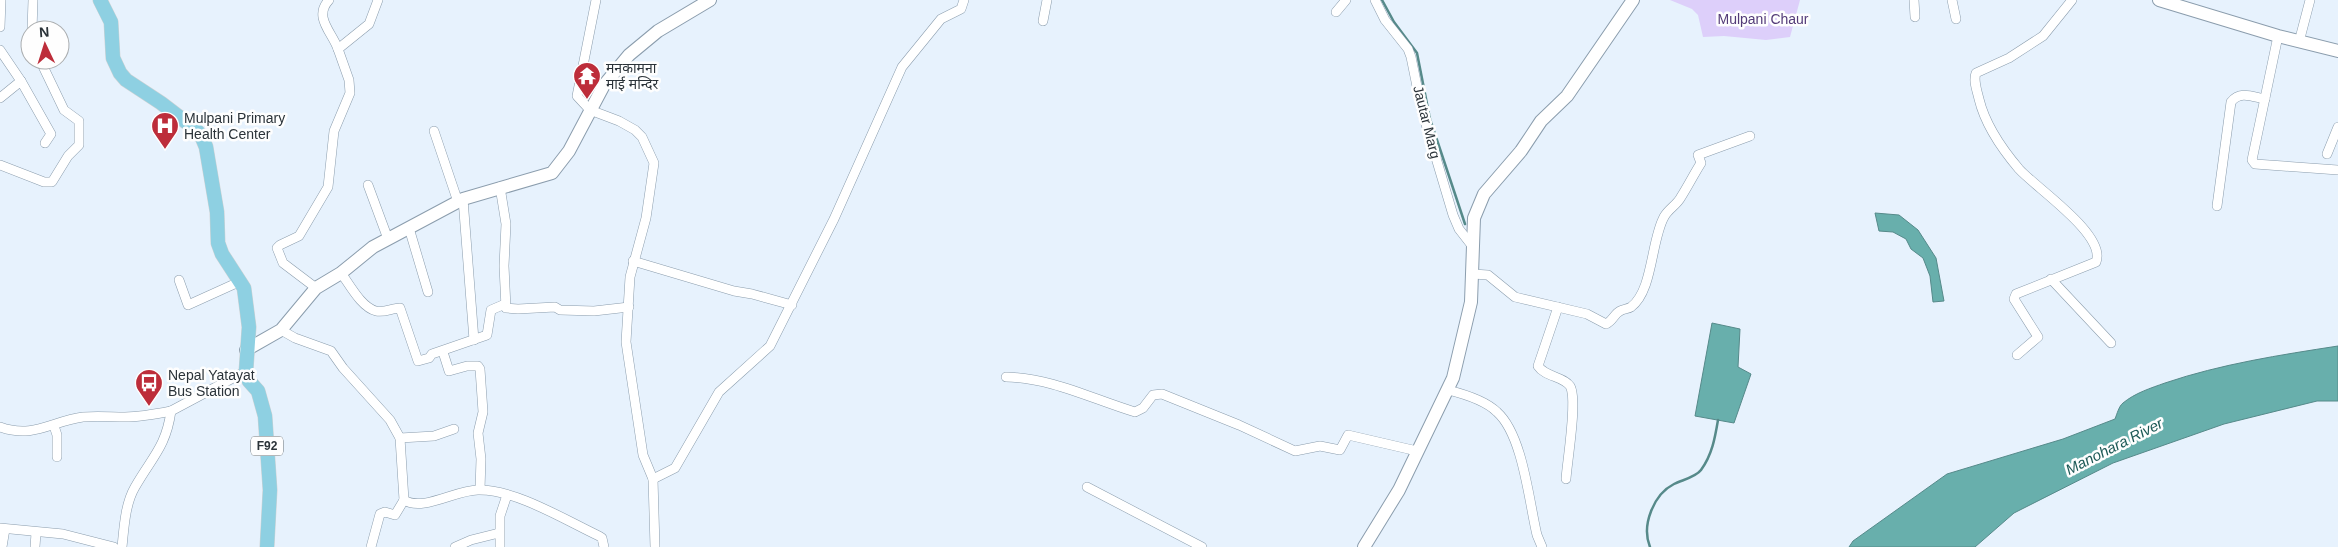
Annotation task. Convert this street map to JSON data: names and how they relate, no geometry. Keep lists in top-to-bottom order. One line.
{"streets":{"main road":["F92"],"street":["Jautar Marg"]},"water":["Manohara River"],"parks":["Mulpani Chaur"],"places":{"temple":["मनकामना माई मन्दिर"],"hospital":["Mulpani Primary Health Center"],"bus stop":["Nepal Yatayat Bus Station"]},"north":"top"}
